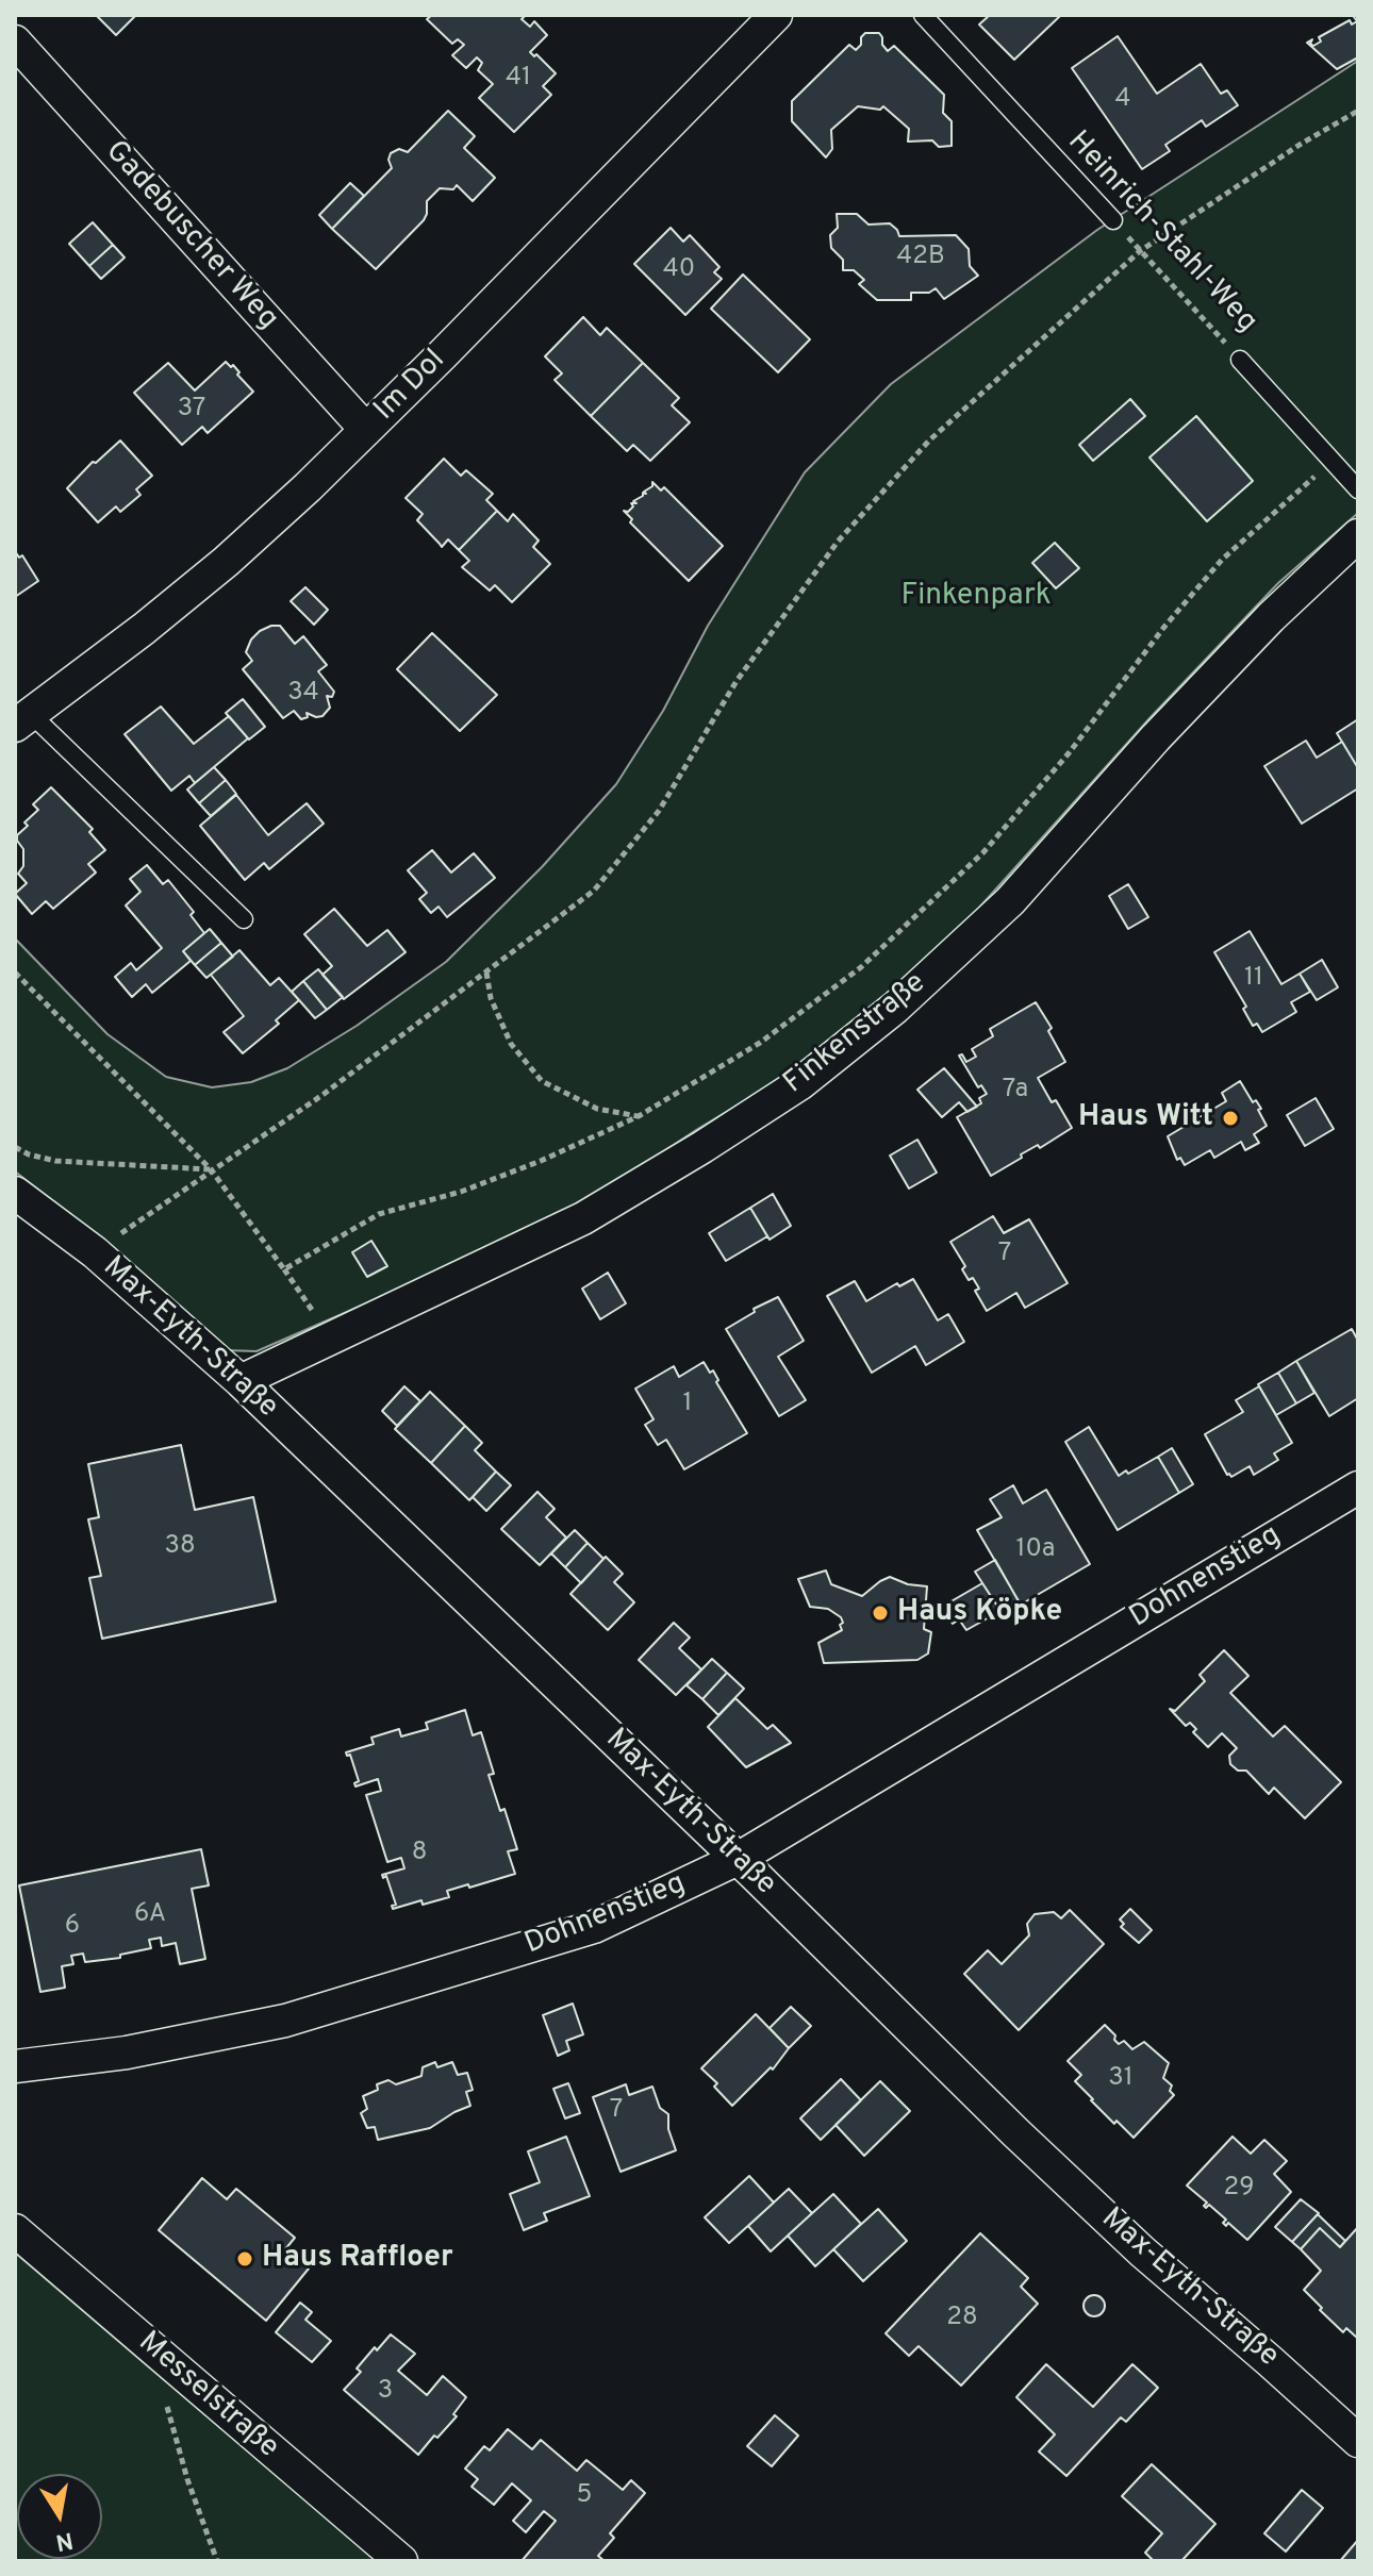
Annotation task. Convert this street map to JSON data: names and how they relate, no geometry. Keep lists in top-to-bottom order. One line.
{"streets":{"street":["Gadebuscher Weg","Im Dol","Finkenstraße","Max-Eyth-Straße","Dohnenstieg","Messelstraße"],"lane":["Heinrich-Stahl-Weg"]},"crossings":[["Gadebuscher Weg","Im Dol"],["Finkenstraße","Max-Eyth-Straße"],["Max-Eyth-Straße","Dohnenstieg"]],"parks":["Finkenpark"],"places":["Haus Witt","Haus Köpke","Haus Raffloer"],"house_numbers":["41","4","42B","40","37","34","11","7a","7","1","38","10a","8","6A","6","31","7","29","28","3","5"],"north":"bottom"}
